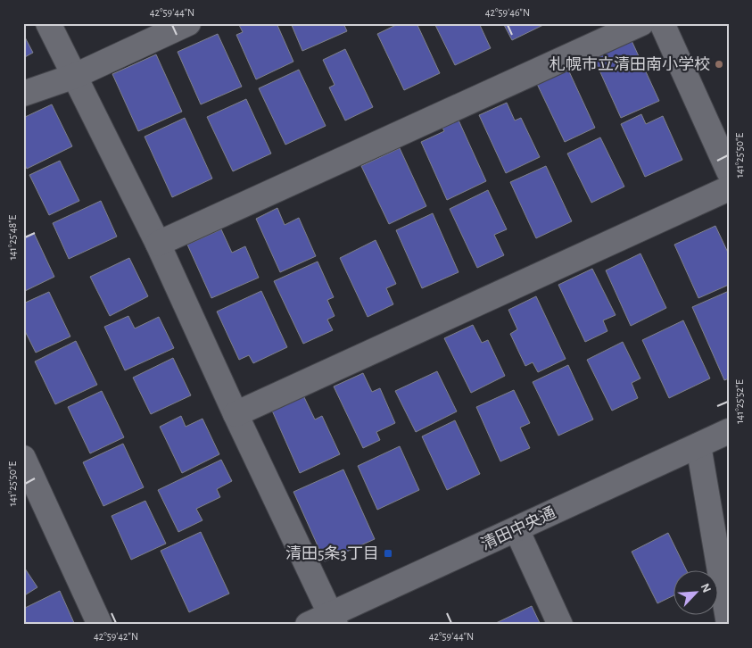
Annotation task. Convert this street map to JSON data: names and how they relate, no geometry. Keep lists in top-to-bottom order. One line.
{"streets":{"street":["清田中央通"]},"places":{"other":["札幌市立清田南小学校"],"transit":["清田5条3丁目"]},"north":"top right","coordinates":["42°59'44\"N","42°59'46\"N","141°25'50\"E","141°25'48\"E","141°25'52\"E","42°59'42\"N"]}
